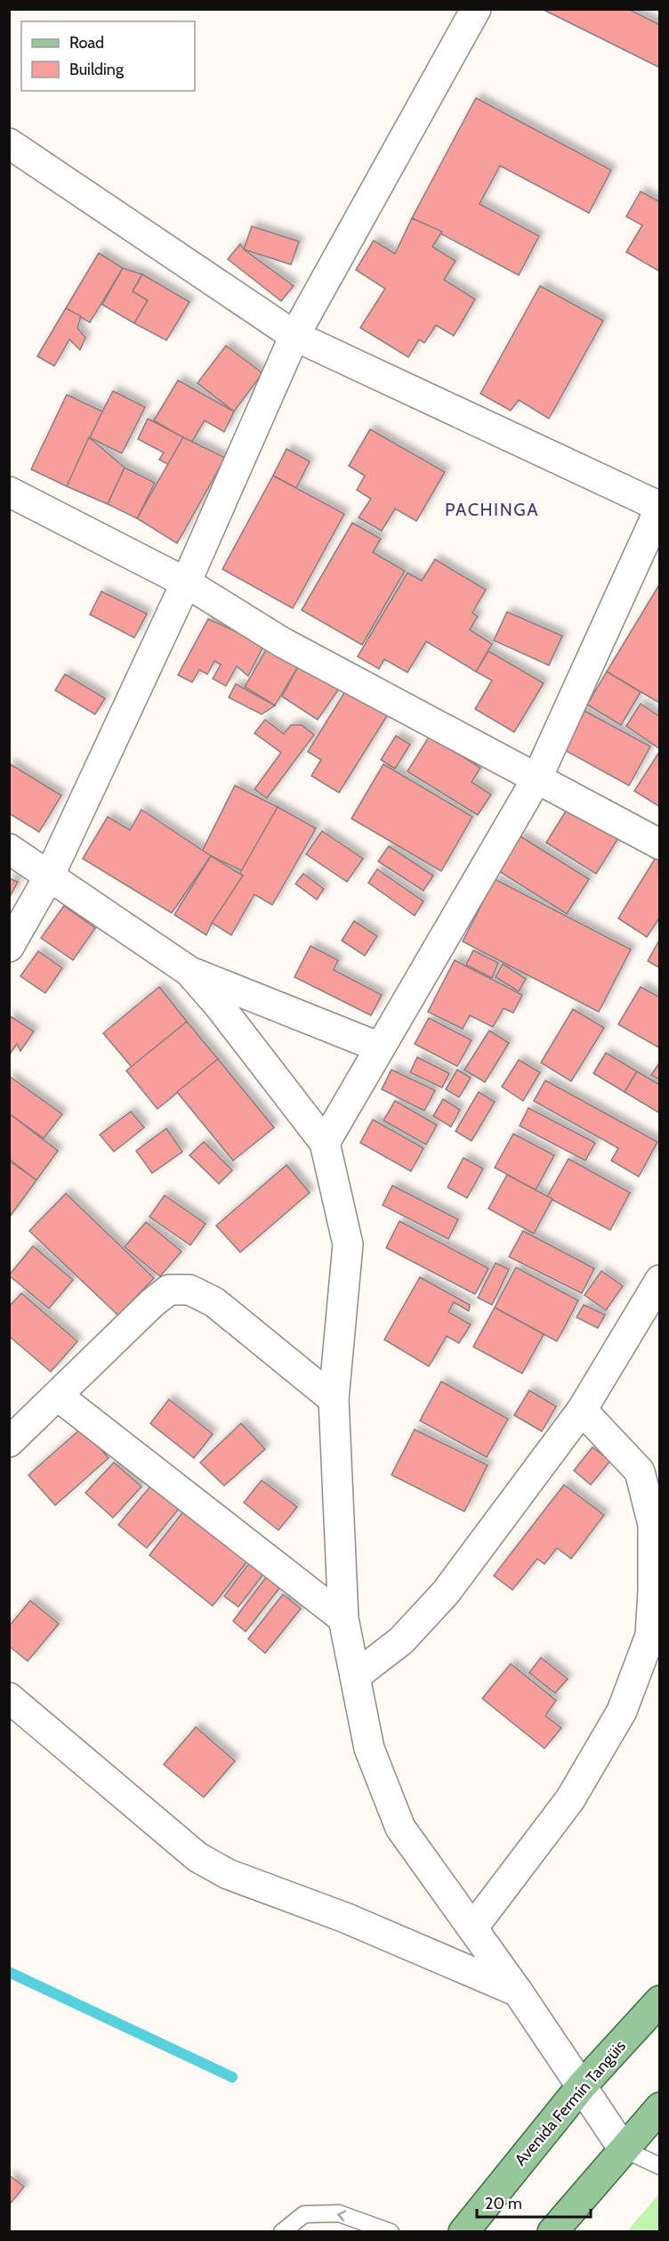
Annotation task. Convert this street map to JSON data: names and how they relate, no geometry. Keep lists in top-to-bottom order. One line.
{"streets":{"main road":["Avenida Fermín Tangüis"]},"districts":["PACHINGA"],"legend":["Road","Building"],"scale_bar":"20 m"}
